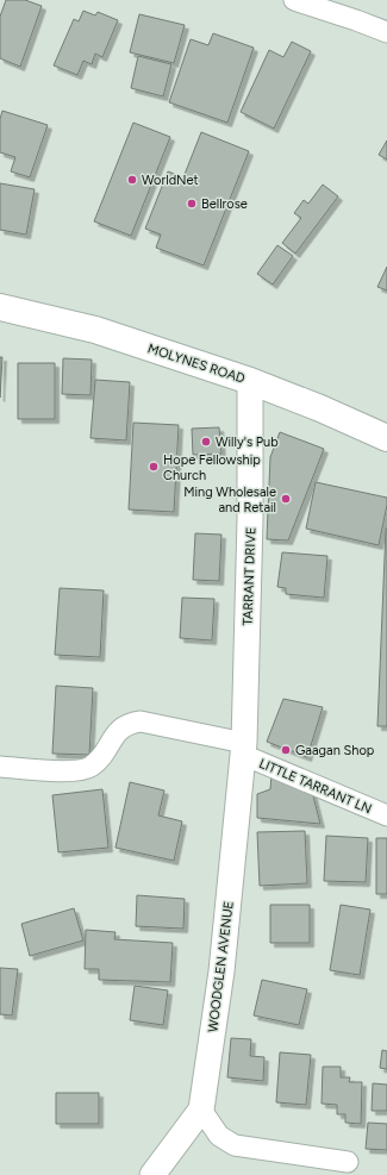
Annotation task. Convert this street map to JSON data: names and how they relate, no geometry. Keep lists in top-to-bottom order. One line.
{"streets":{"main road":["MOLYNES ROAD"],"street":["TARRANT DRIVE","LITTLE TARRANT LN","WOODGLEN AVENUE"]},"crossings":[["MOLYNES ROAD","TARRANT DRIVE"],["TARRANT DRIVE","LITTLE TARRANT LN"],["TARRANT DRIVE","WOODGLEN AVENUE"],["LITTLE TARRANT LN","WOODGLEN AVENUE"]],"places":["WorldNet","Bellrose","Willy's Pub","Hope Fellowship Church","Ming Wholesale and Retail","Gaagan Shop"]}
